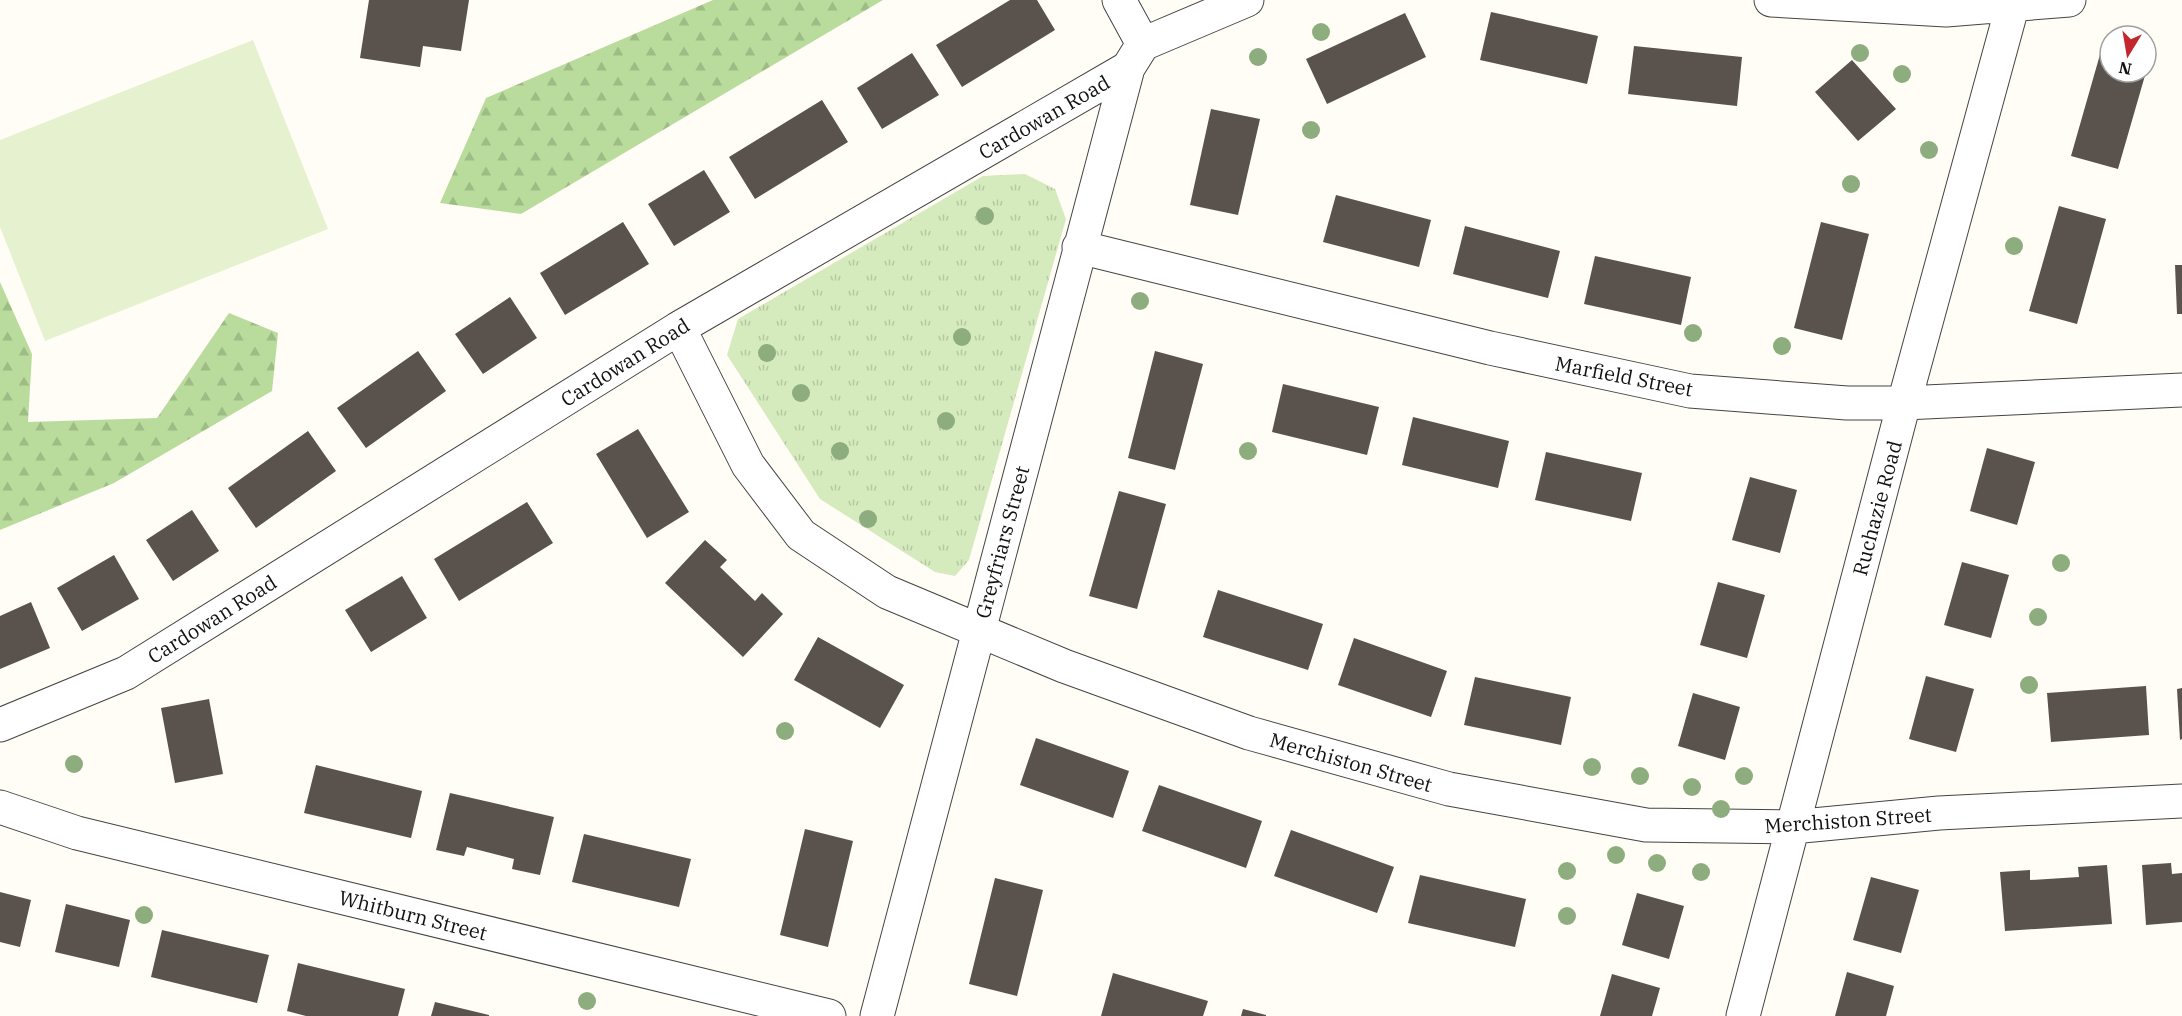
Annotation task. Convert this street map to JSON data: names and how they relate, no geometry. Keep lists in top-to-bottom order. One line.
{"streets":{"street":["Cardowan Road","Marfield Street","Ruchazie Road","Greyfriars Street","Merchiston Street","Whitburn Street"]},"crossings":[["Cardowan Road","Greyfriars Street"],["Cardowan Road","Merchiston Street"],["Marfield Street","Ruchazie Road"],["Marfield Street","Greyfriars Street"],["Ruchazie Road","Merchiston Street"],["Greyfriars Street","Merchiston Street"]],"north":"bottom"}
